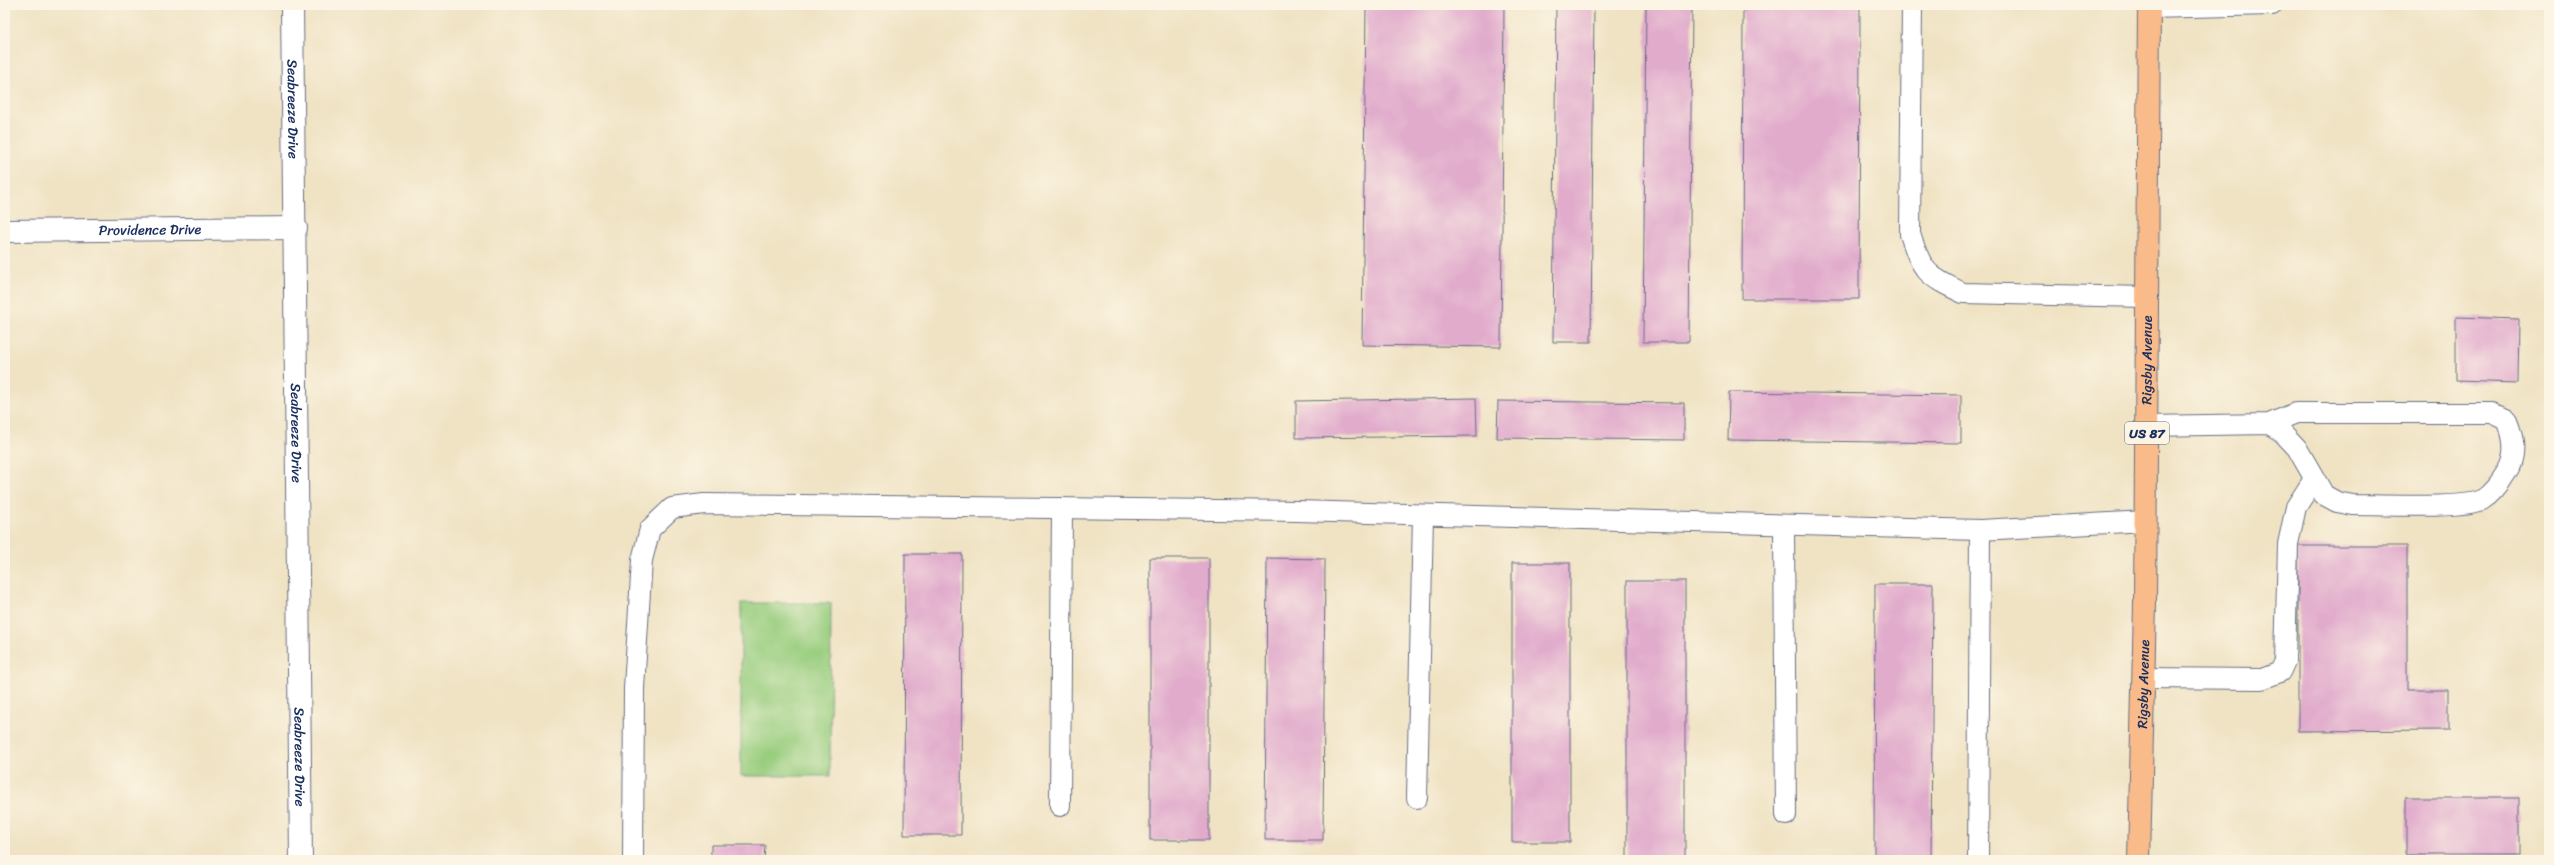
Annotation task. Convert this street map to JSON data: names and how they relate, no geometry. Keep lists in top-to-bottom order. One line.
{"streets":{"main road":["Rigsby Avenue","US 87"],"street":["Seabreeze Drive","Providence Drive"]},"crossings":[["Seabreeze Drive","Providence Drive"]]}
